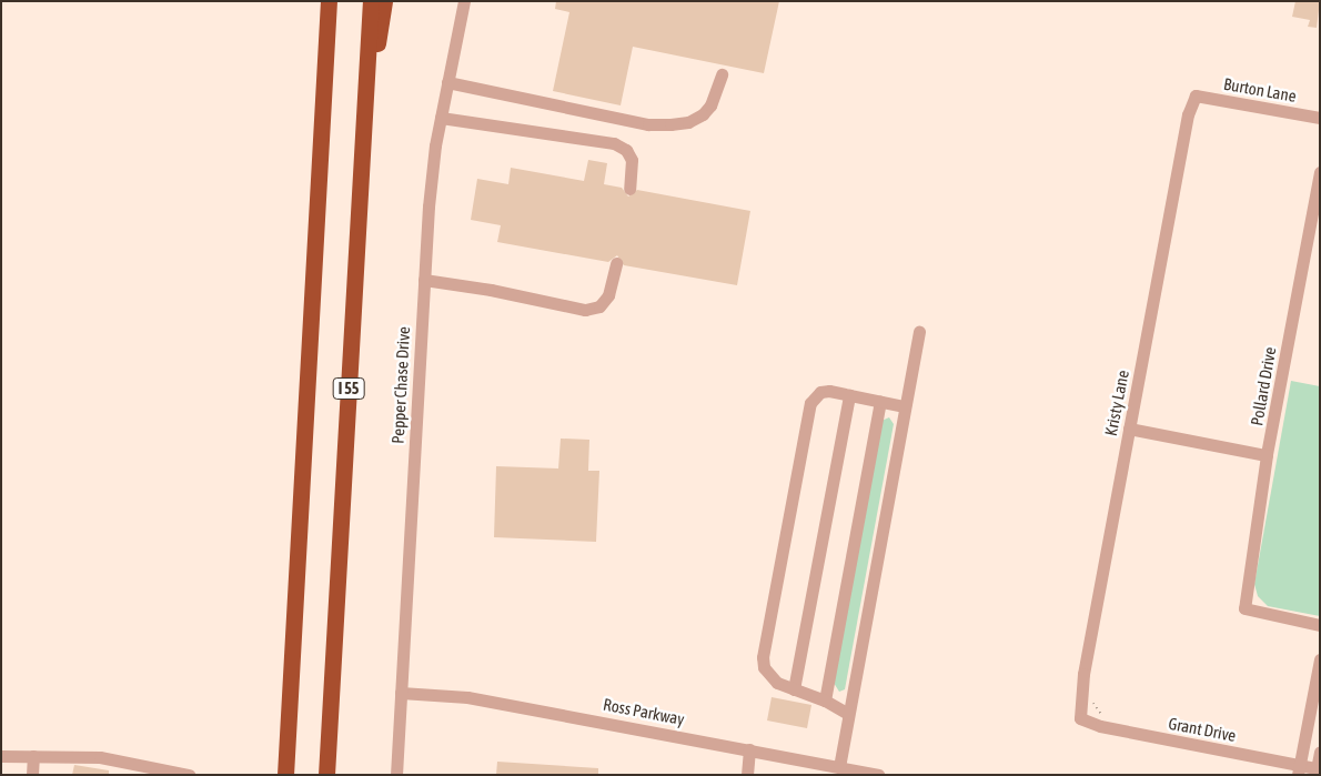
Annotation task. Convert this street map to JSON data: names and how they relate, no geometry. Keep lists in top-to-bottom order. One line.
{"streets":{"highway":["I 55"],"street":["Burton Lane","Pepper Chase Drive","Pollard Drive","Kristy Lane","Ross Parkway","Grant Drive"]},"crossings":[["Burton Lane","Kristy Lane"],["Pepper Chase Drive","Ross Parkway"],["Kristy Lane","Grant Drive"]]}
